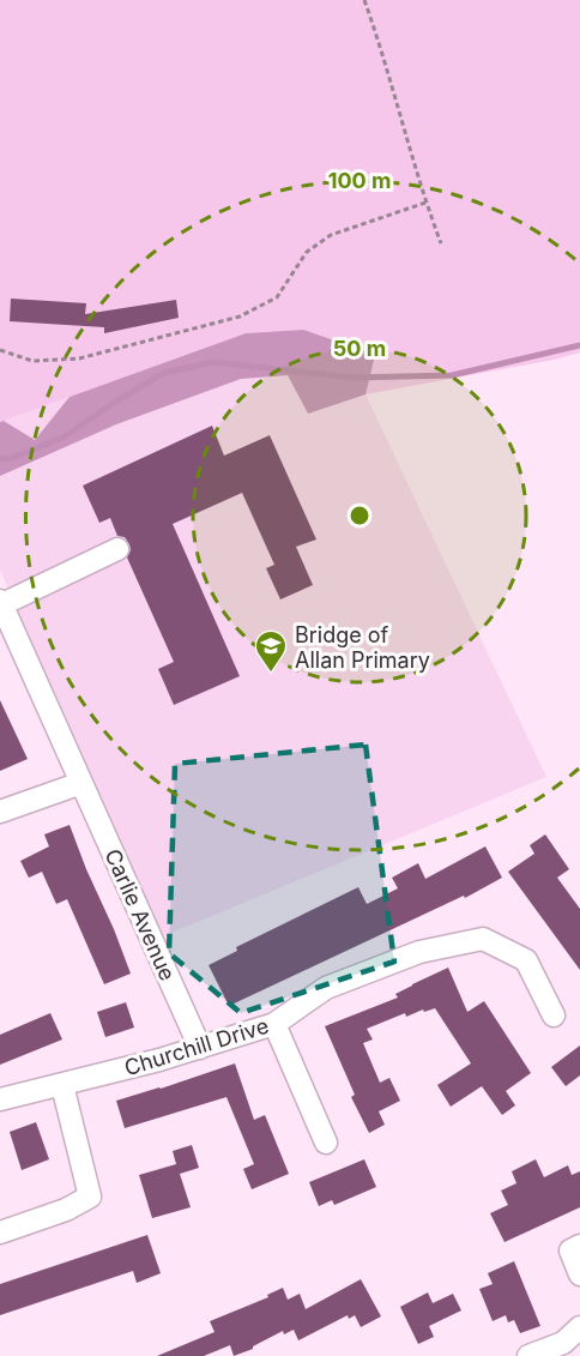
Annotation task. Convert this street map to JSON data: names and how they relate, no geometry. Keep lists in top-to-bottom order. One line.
{"streets":{"street":["Carlie Avenue","Churchill Drive"]},"crossings":[["Carlie Avenue","Churchill Drive"]],"places":{"school or university":["Bridge of Allan Primary"]},"rings":["100 m","50 m"]}
